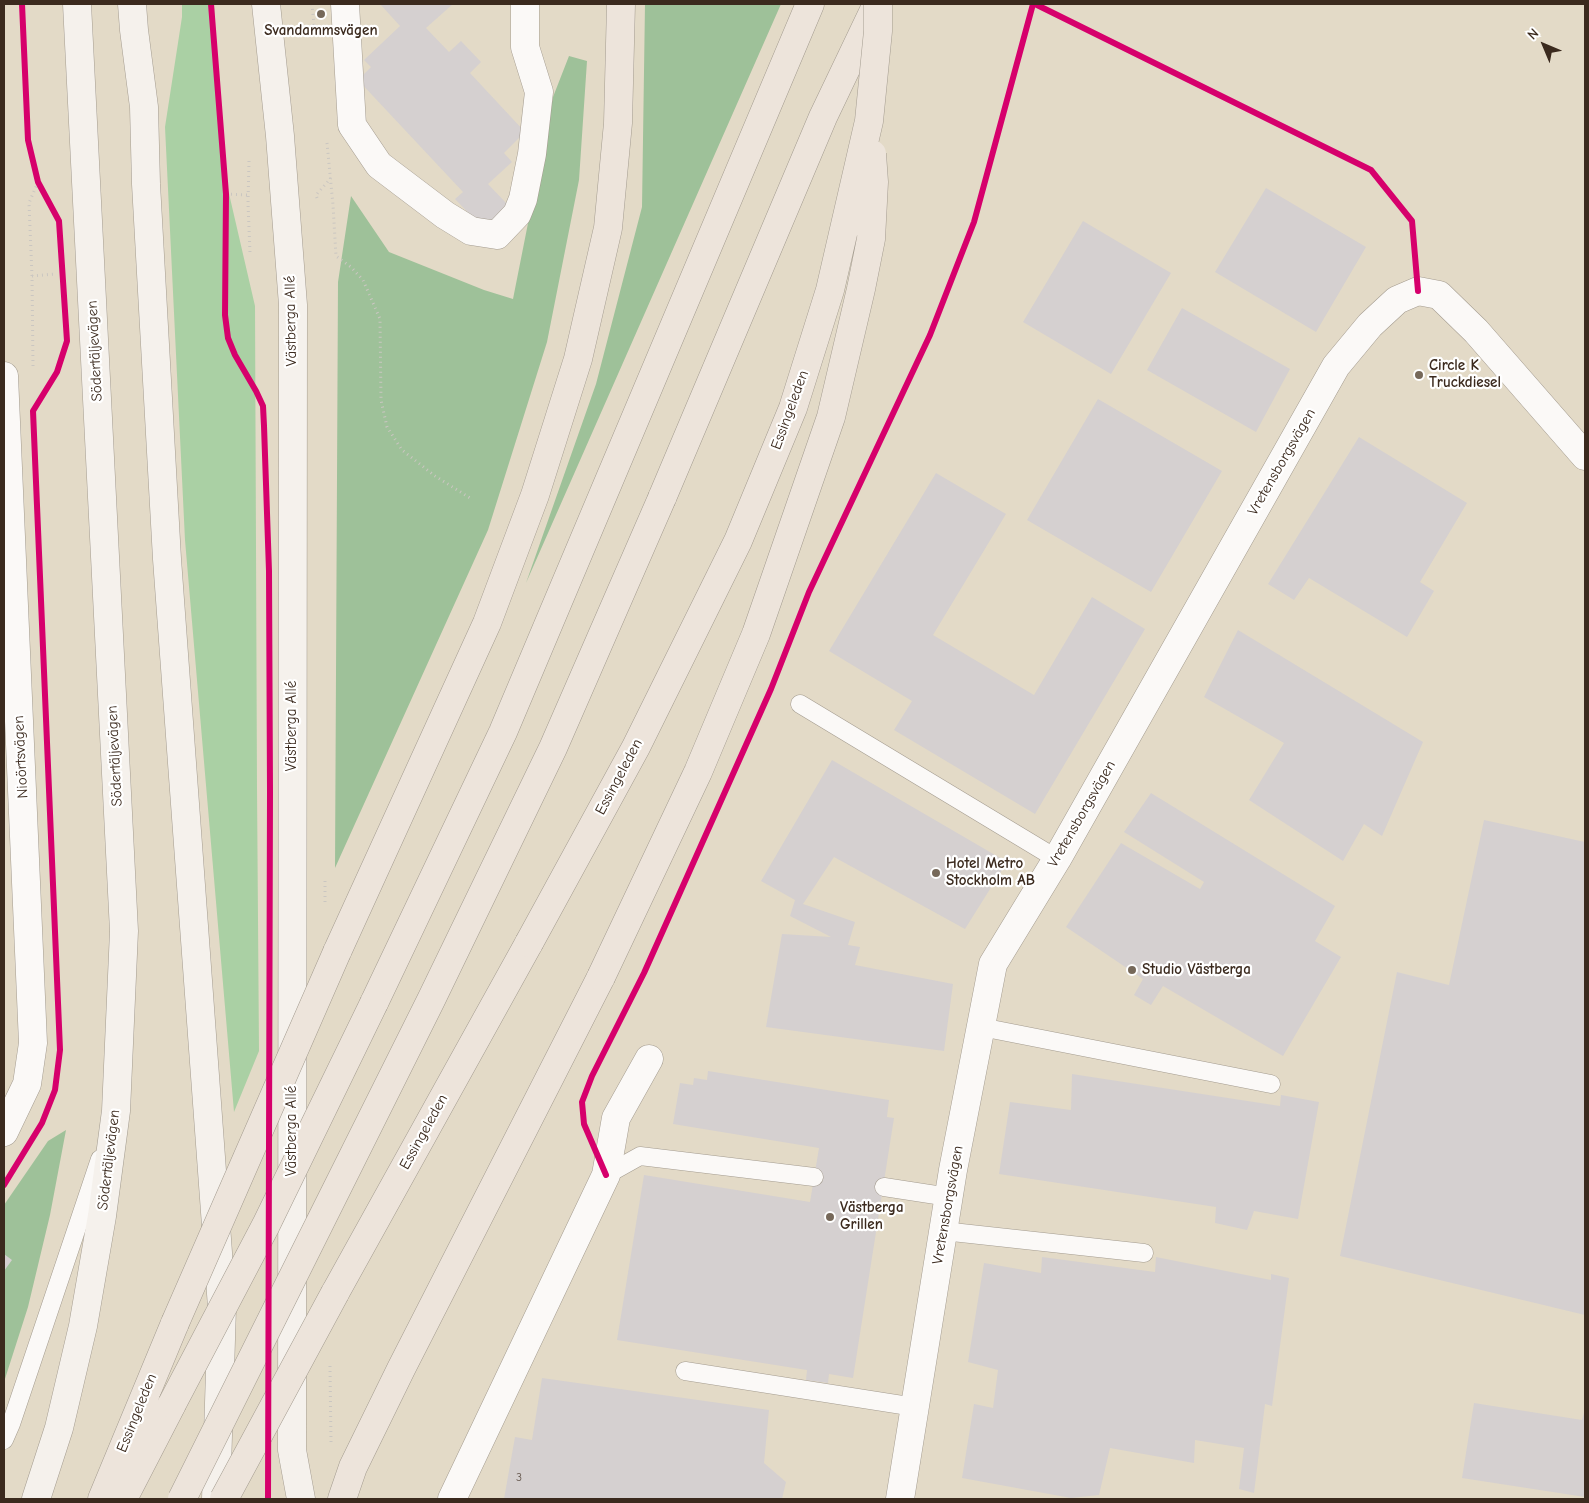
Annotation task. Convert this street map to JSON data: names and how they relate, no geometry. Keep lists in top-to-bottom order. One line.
{"streets":{"highway":["Essingeleden"],"main road":["Västberga Allé","Södertäljevägen"],"street":["Vretensborgsvägen","Nioörtsvägen"]},"places":["Svandammsvägen","Circle K Truckdiesel","Hotel Metro Stockholm AB","Studio Västberga","Västberga Grillen"],"house_numbers":["3"],"north":"top left"}
